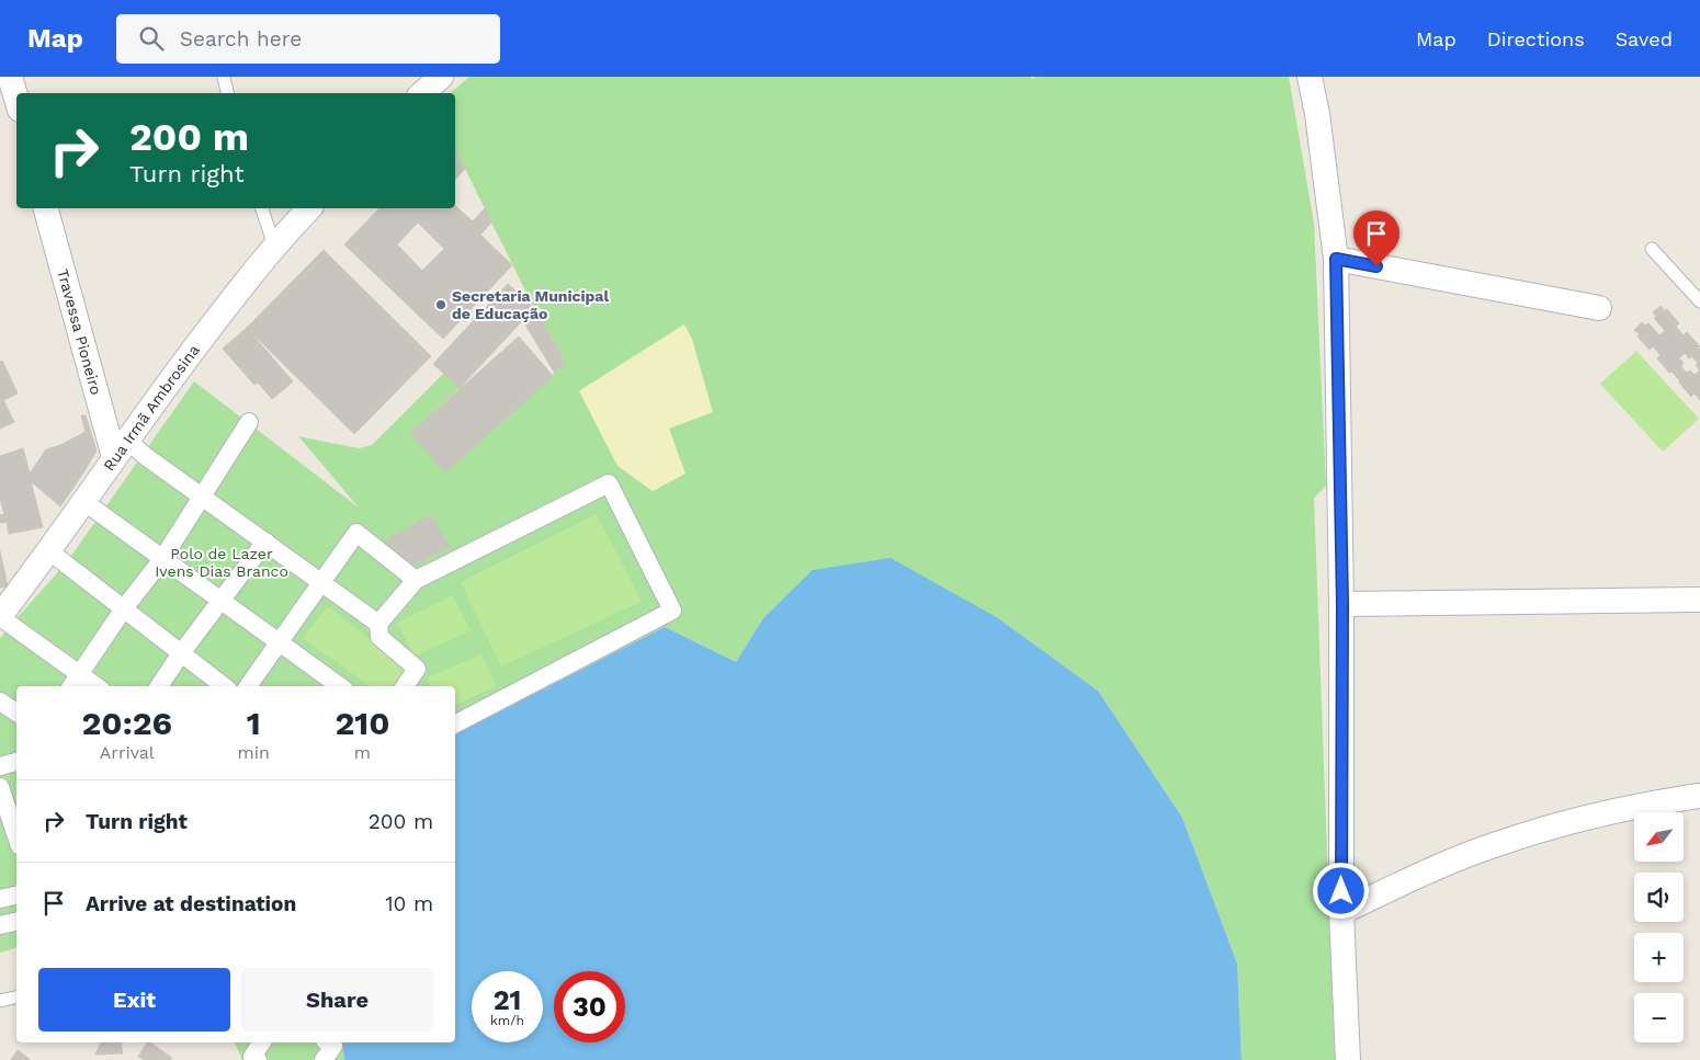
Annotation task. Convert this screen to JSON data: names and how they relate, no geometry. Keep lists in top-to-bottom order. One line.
{"streets":{"street":["Travessa Pioneiro","Rua Irmã Ambrosina"]},"crossings":[["Travessa Pioneiro","Rua Irmã Ambrosina"]],"parks":["Polo de Lazer Ivens Dias Branco"],"places":["Secretaria Municipal de Educação"],"north":"bottom left","page":{"header":"Map","search":"Search here","nav":["Map","Directions","Saved"],"turn":["200 m","Turn right"],"eta":["20:26","Arrival","1","min","210","m"],"list":[{"name":"Turn right","value":"200 m"},{"name":"Arrive at destination","value":"10 m"}],"map_buttons":["+","−"],"buttons":["Exit","Share"],"speed":"21 km/h","limit":"30"}}
